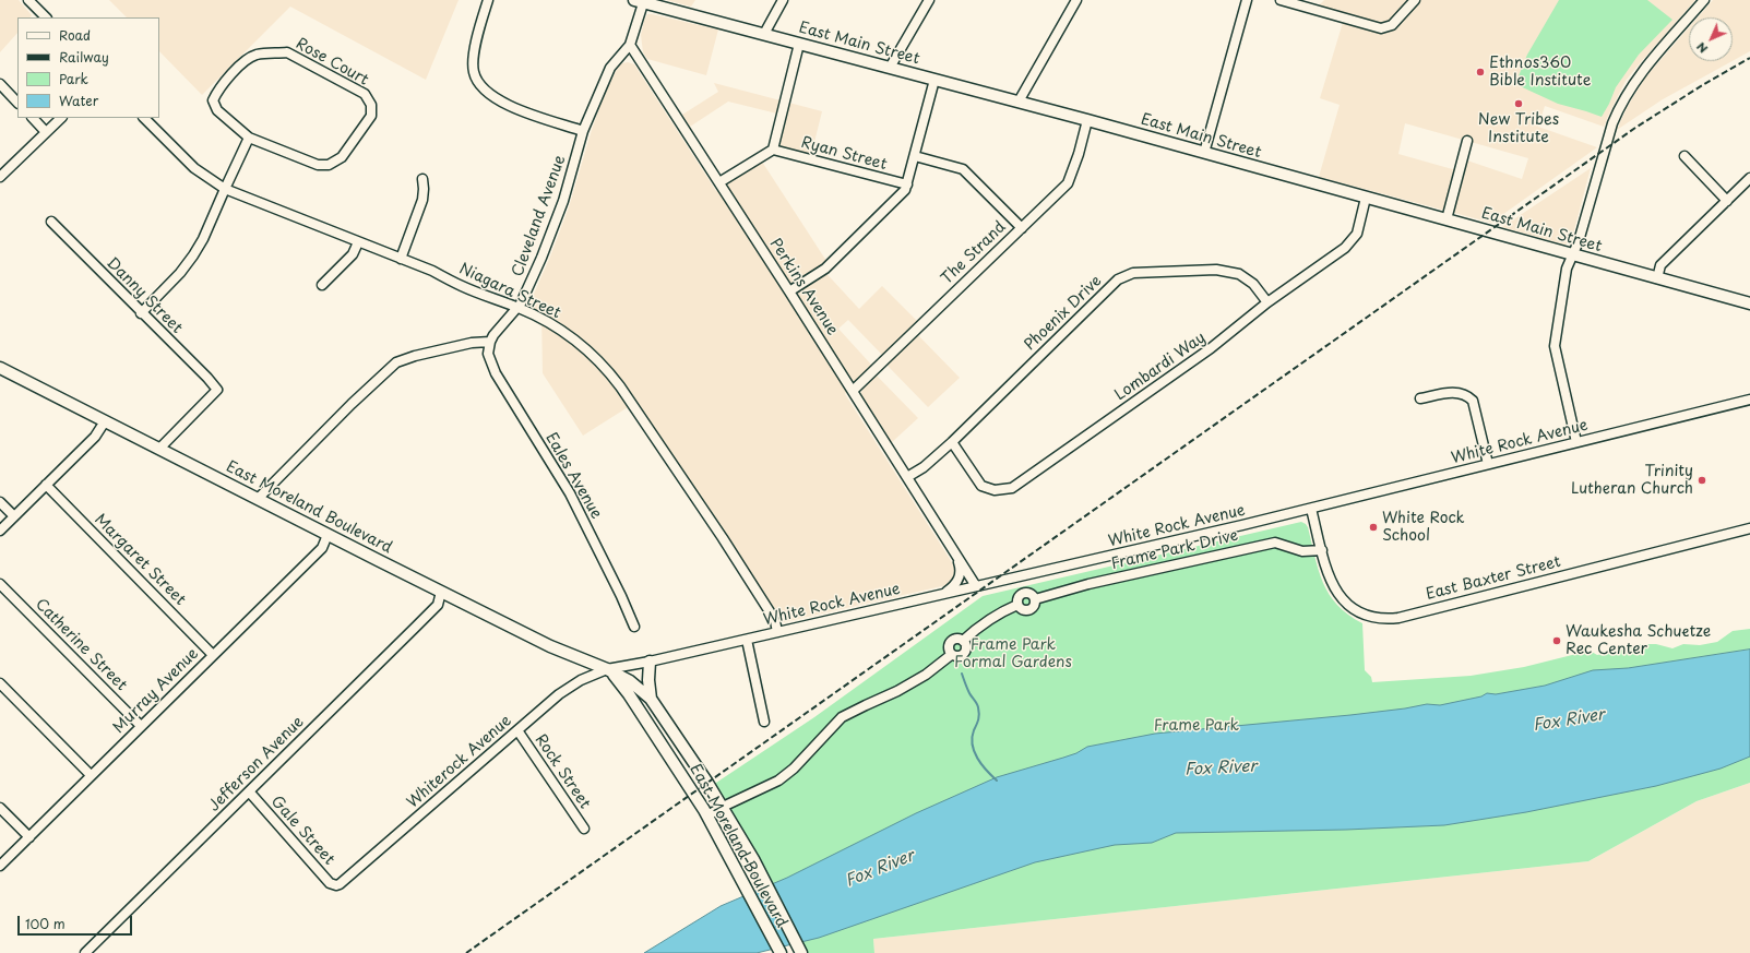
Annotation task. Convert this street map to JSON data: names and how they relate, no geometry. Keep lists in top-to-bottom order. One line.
{"streets":{"main road":["East Main Street","East Moreland Boulevard"],"street":["Rose Court","Ryan Street","Cleveland Avenue","The Strand","Perkins Avenue","Niagara Street","Danny Street","Phoenix Drive","Lombardi Way","White Rock Avenue","Eales Avenue","Frame Park Drive","Margaret Street","East Baxter Street","Catherine Street","Murray Avenue","Whiterock Avenue","Jefferson Avenue","Rock Street","Gale Street"]},"crossings":[["East Main Street","The Strand"],["East Main Street","Lombardi Way"],["Cleveland Avenue","Perkins Avenue"],["Cleveland Avenue","Niagara Street"],["Cleveland Avenue","Eales Avenue"],["The Strand","Perkins Avenue"],["Perkins Avenue","Phoenix Drive"],["Perkins Avenue","White Rock Avenue"],["Niagara Street","White Rock Avenue"],["Danny Street","East Moreland Boulevard"],["Phoenix Drive","Lombardi Way"],["White Rock Avenue","East Moreland Boulevard"],["White Rock Avenue","East Baxter Street"],["White Rock Avenue","Whiterock Avenue"],["East Moreland Boulevard","Frame Park Drive"],["East Moreland Boulevard","Murray Avenue"],["East Moreland Boulevard","Whiterock Avenue"],["East Moreland Boulevard","Jefferson Avenue"],["Frame Park Drive","East Baxter Street"],["Margaret Street","Murray Avenue"],["Catherine Street","Murray Avenue"],["Whiterock Avenue","Rock Street"],["Whiterock Avenue","Gale Street"],["Jefferson Avenue","Gale Street"]],"water":["Fox River"],"parks":["Frame Park Formal Gardens","Frame Park"],"places":["Ethnos360 Bible Institute","New Tribes Institute","Trinity Lutheran Church","White Rock School","Waukesha Schuetze Rec Center"],"legend":["Road","Railway","Park","Water"],"scale_bar":"100 m","north":"bottom left"}
